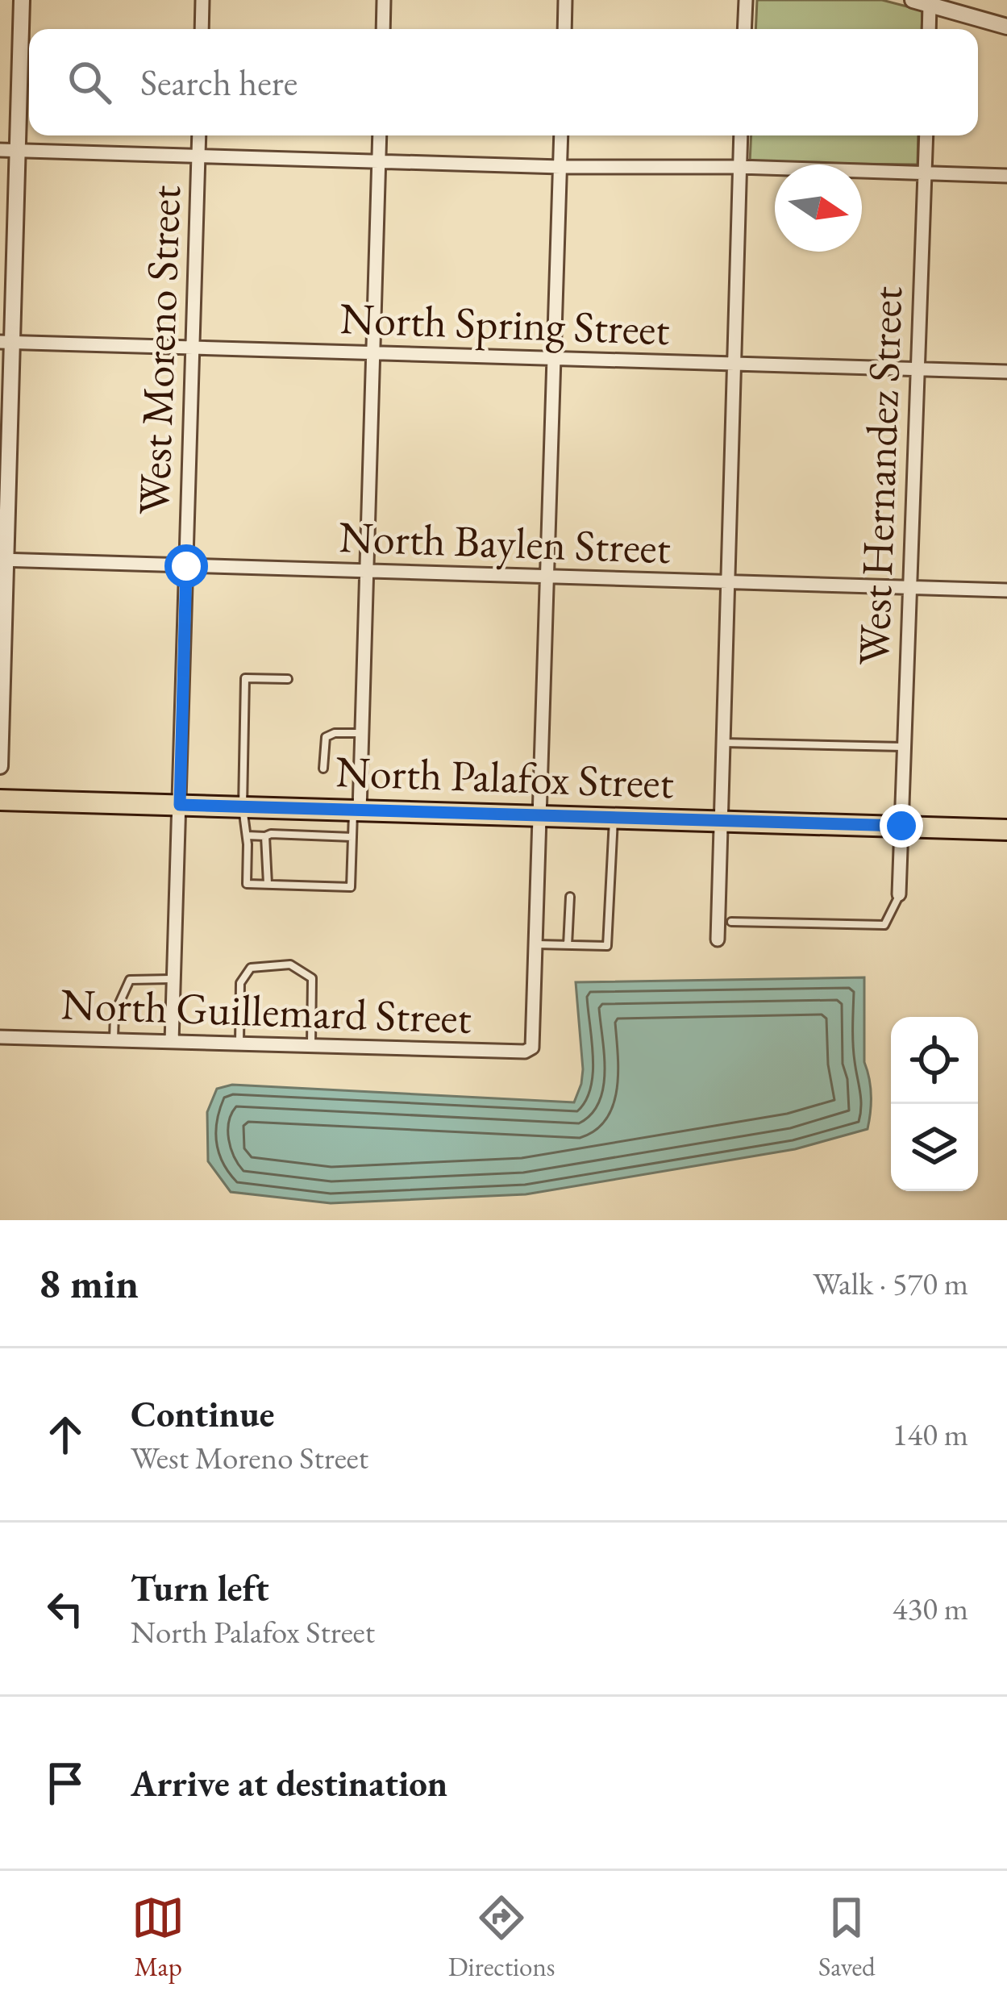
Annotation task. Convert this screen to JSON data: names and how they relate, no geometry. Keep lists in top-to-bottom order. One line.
{"streets":{"main road":["North Palafox Street"],"street":["North Spring Street","West Moreno Street","West Hernandez Street","North Baylen Street","North Guillemard Street"]},"crossings":[["North Spring Street","West Moreno Street"],["North Spring Street","West Hernandez Street"],["West Moreno Street","North Baylen Street"],["West Moreno Street","North Palafox Street"],["West Moreno Street","North Guillemard Street"],["West Hernandez Street","North Baylen Street"],["West Hernandez Street","North Palafox Street"]],"north":"right","page":{"search":"Search here","heading":["8 min","Walk · 570 m"],"list":[["Continue","West Moreno Street","140 m"],["Turn left","North Palafox Street","430 m"],"Arrive at destination"],"nav":["Map","Directions","Saved"]}}
